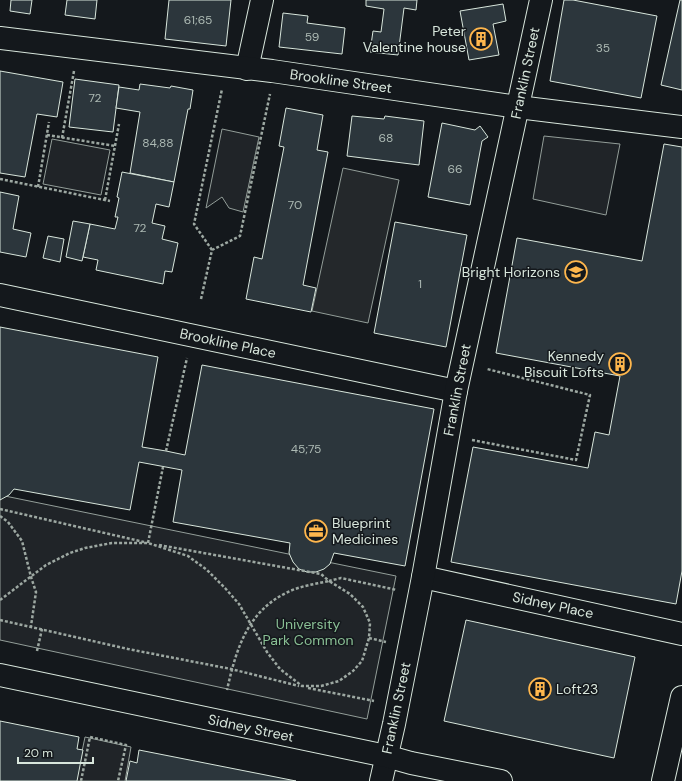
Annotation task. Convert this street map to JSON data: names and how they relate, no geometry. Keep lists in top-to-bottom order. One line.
{"streets":{"street":["Franklin Street","Brookline Street","Brookline Place","Sidney Place","Sidney Street"]},"crossings":[["Franklin Street","Brookline Street"],["Franklin Street","Brookline Place"],["Franklin Street","Sidney Place"],["Franklin Street","Sidney Street"]],"parks":["University Park Common"],"places":{"building":["Peter Valentine house","Kennedy Biscuit Lofts","Loft23"],"school or university":["Bright Horizons"],"office":["Blueprint Medicines"]},"house_numbers":["61;65","59","35","72","68","84,88","66","70","72","1","45;75"],"scale_bar":"20 m"}
